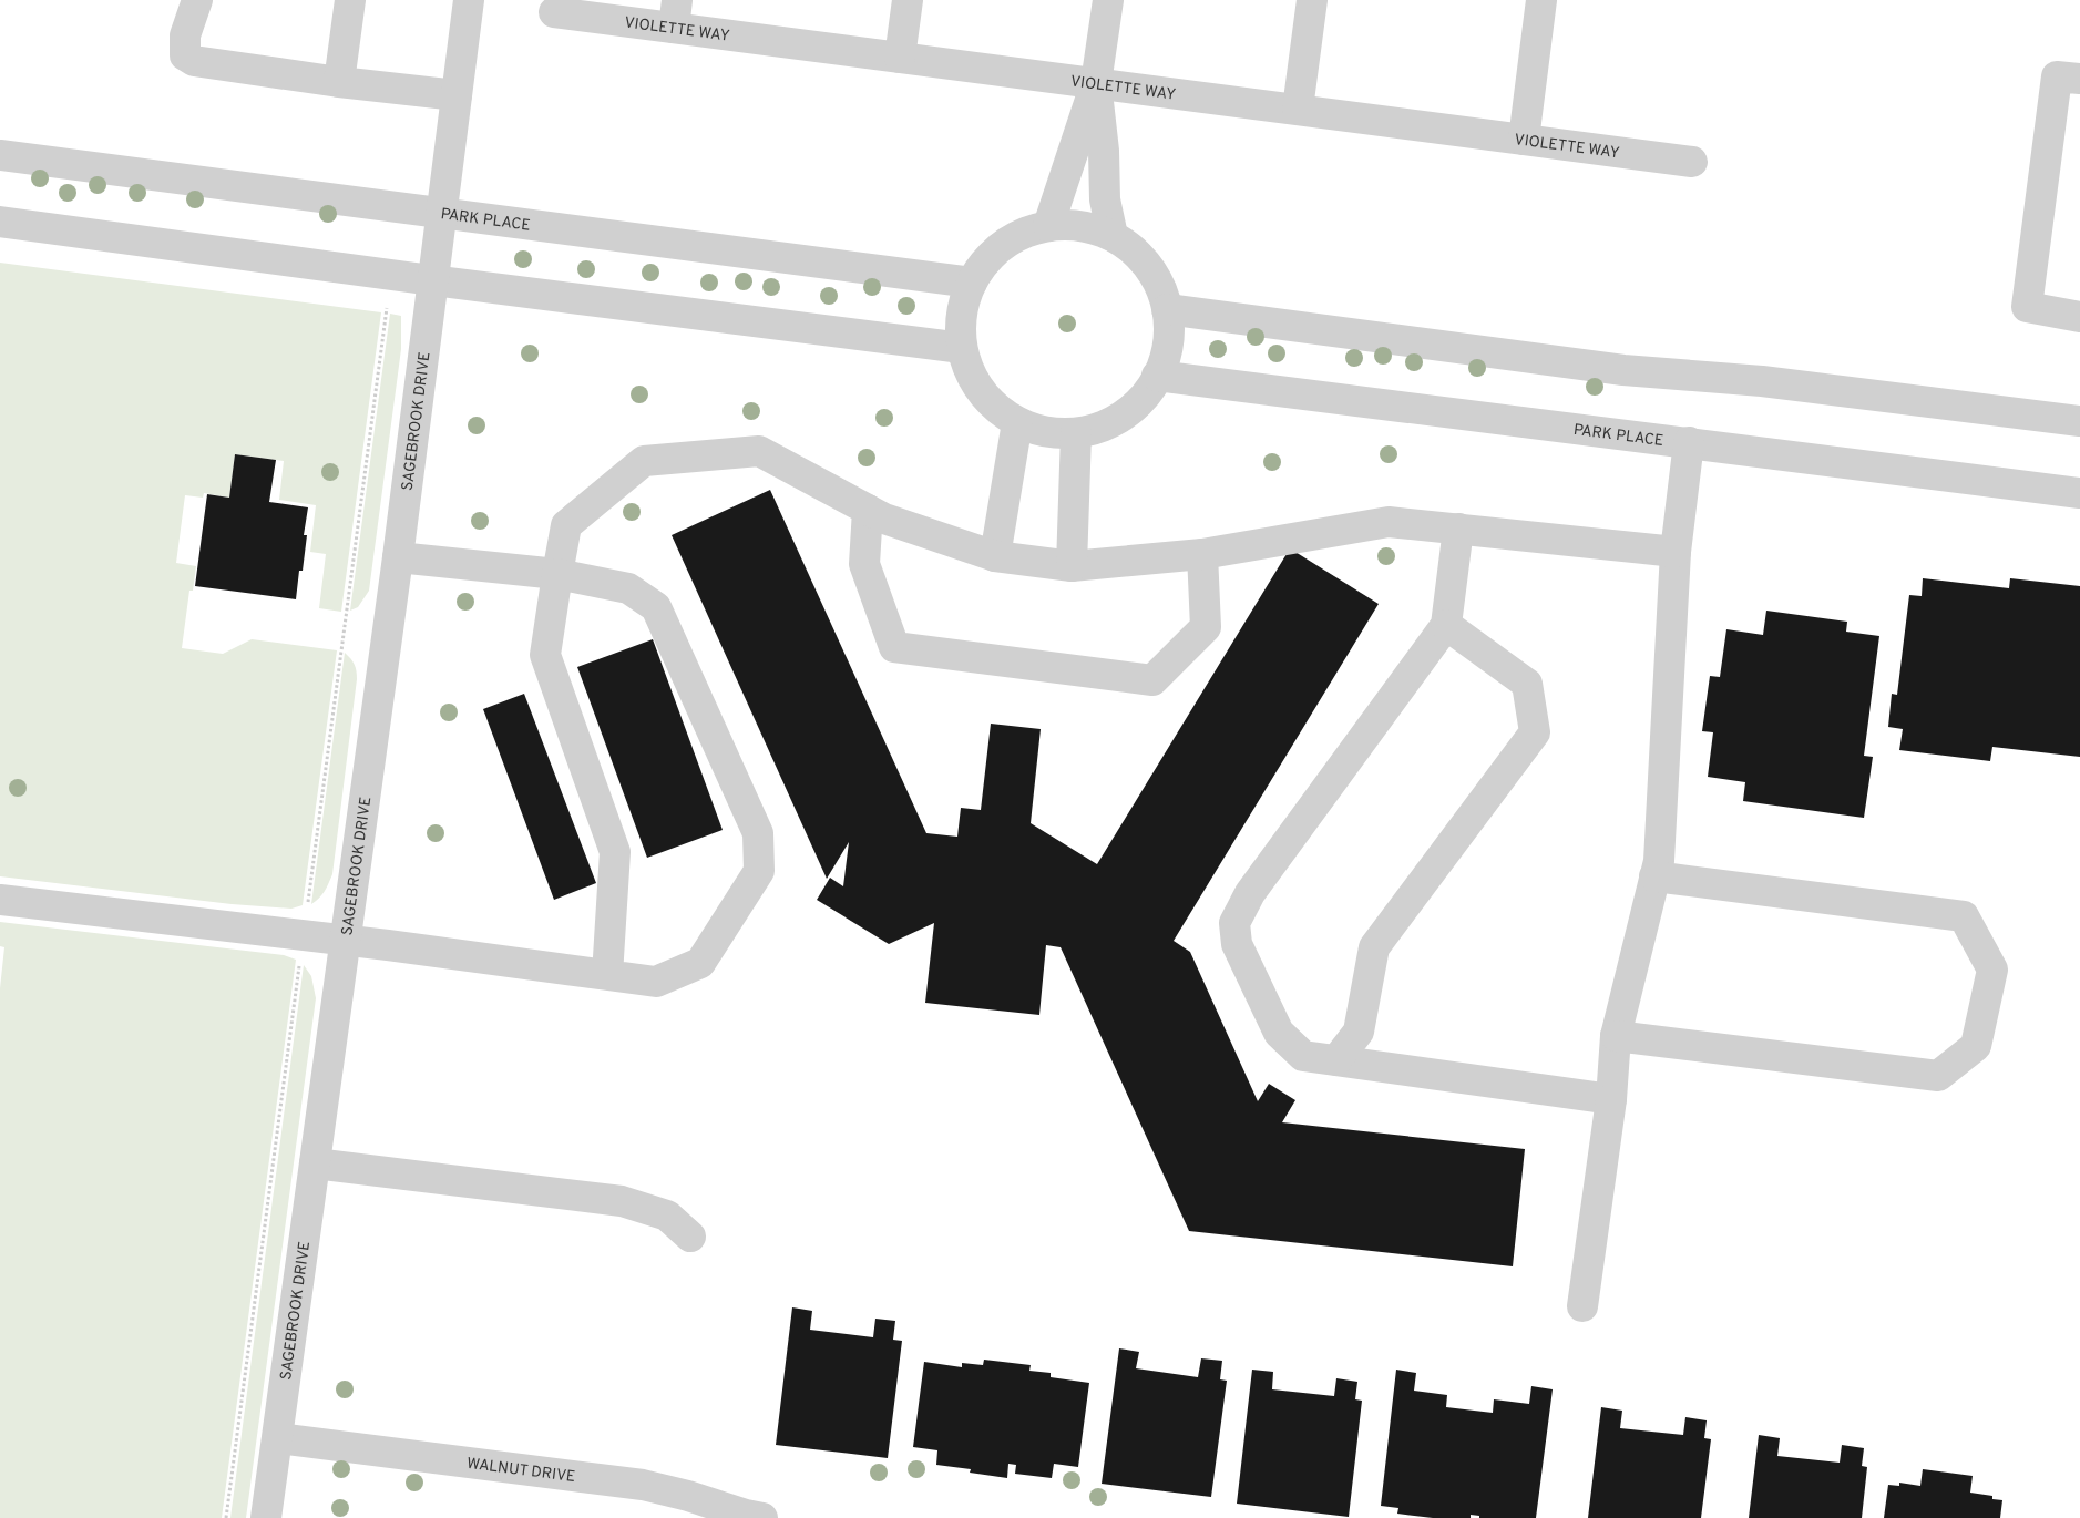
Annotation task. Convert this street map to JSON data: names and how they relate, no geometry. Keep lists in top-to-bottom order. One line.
{"streets":{"street":["VIOLETTE WAY","PARK PLACE","SAGEBROOK DRIVE","WALNUT DRIVE"]},"crossings":[["PARK PLACE","SAGEBROOK DRIVE"],["SAGEBROOK DRIVE","WALNUT DRIVE"]]}
